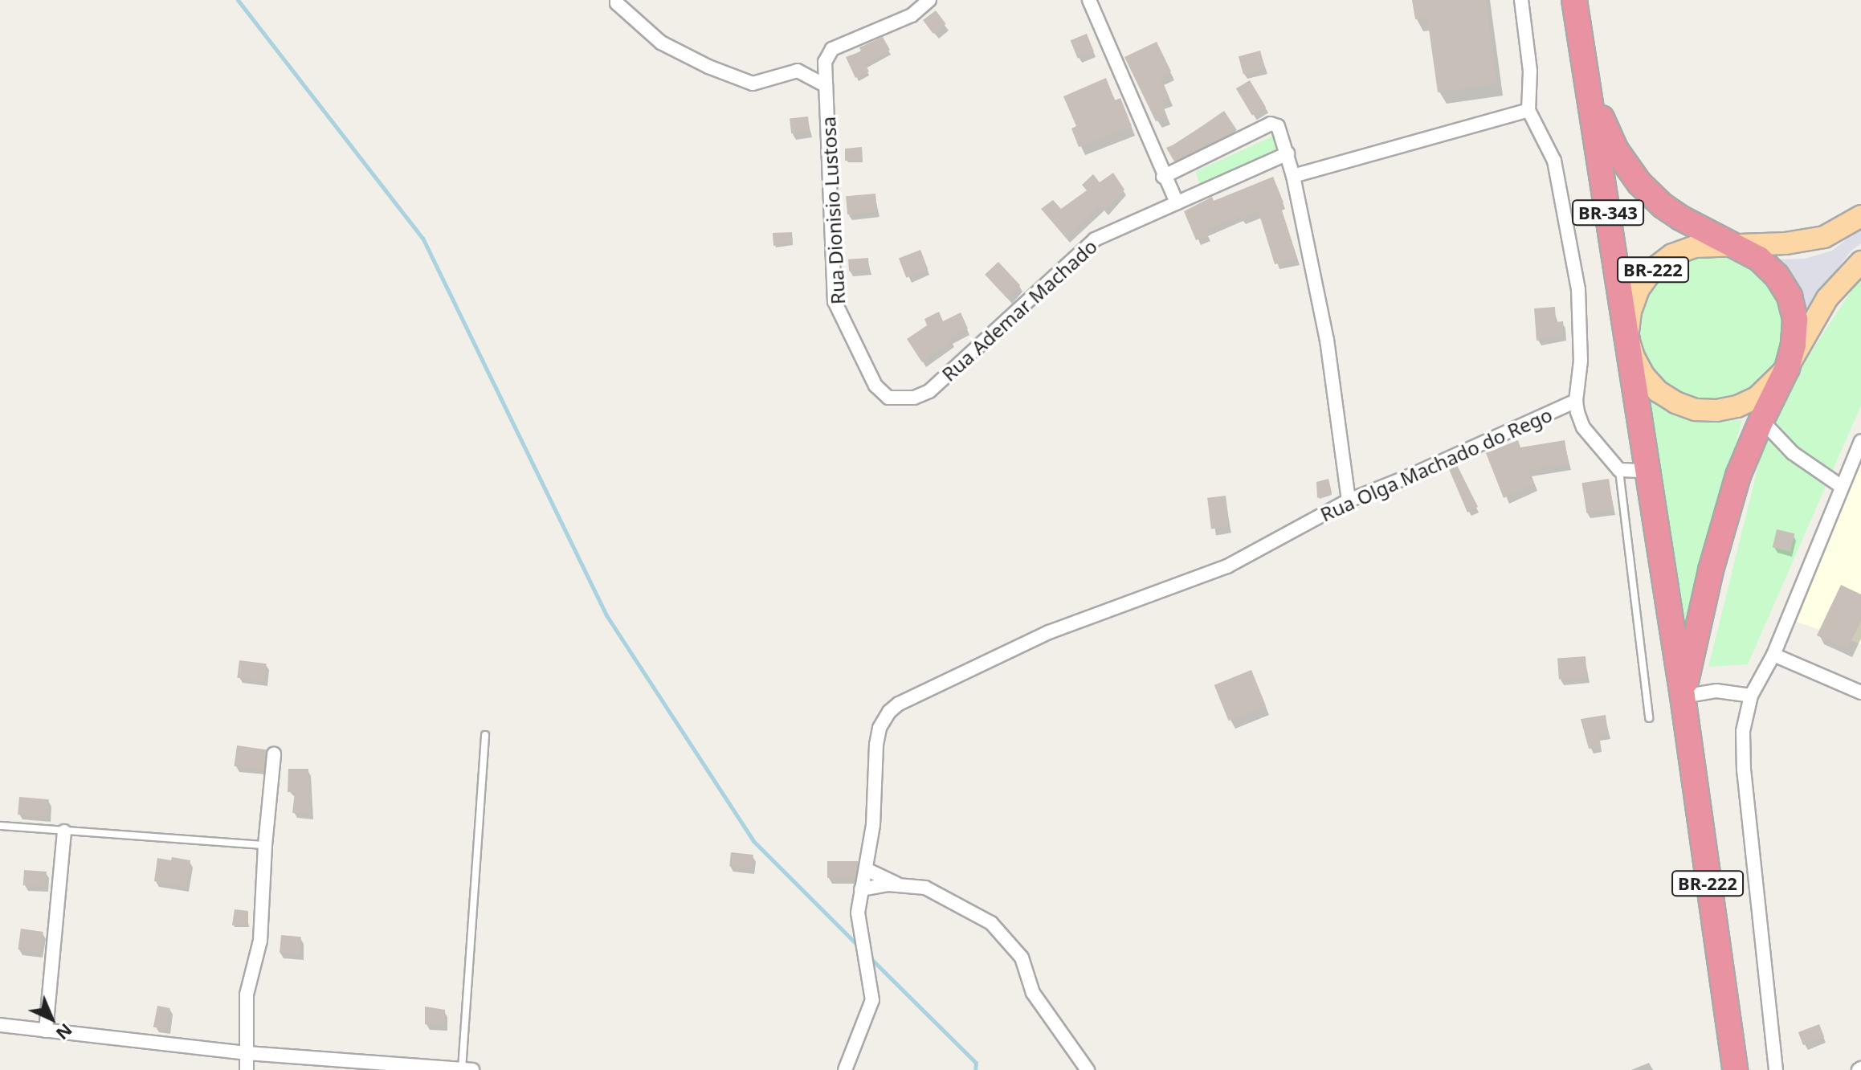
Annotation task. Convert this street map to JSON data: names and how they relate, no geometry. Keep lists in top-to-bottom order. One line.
{"streets":{"highway":["BR-343","BR-222"],"street":["Rua Dionisio Lustosa","Rua Ademar Machado","Rua Olga Machado do Rego"]},"crossings":[["Rua Dionisio Lustosa","Rua Ademar Machado"],["BR-343","BR-222"]],"north":"bottom right"}
